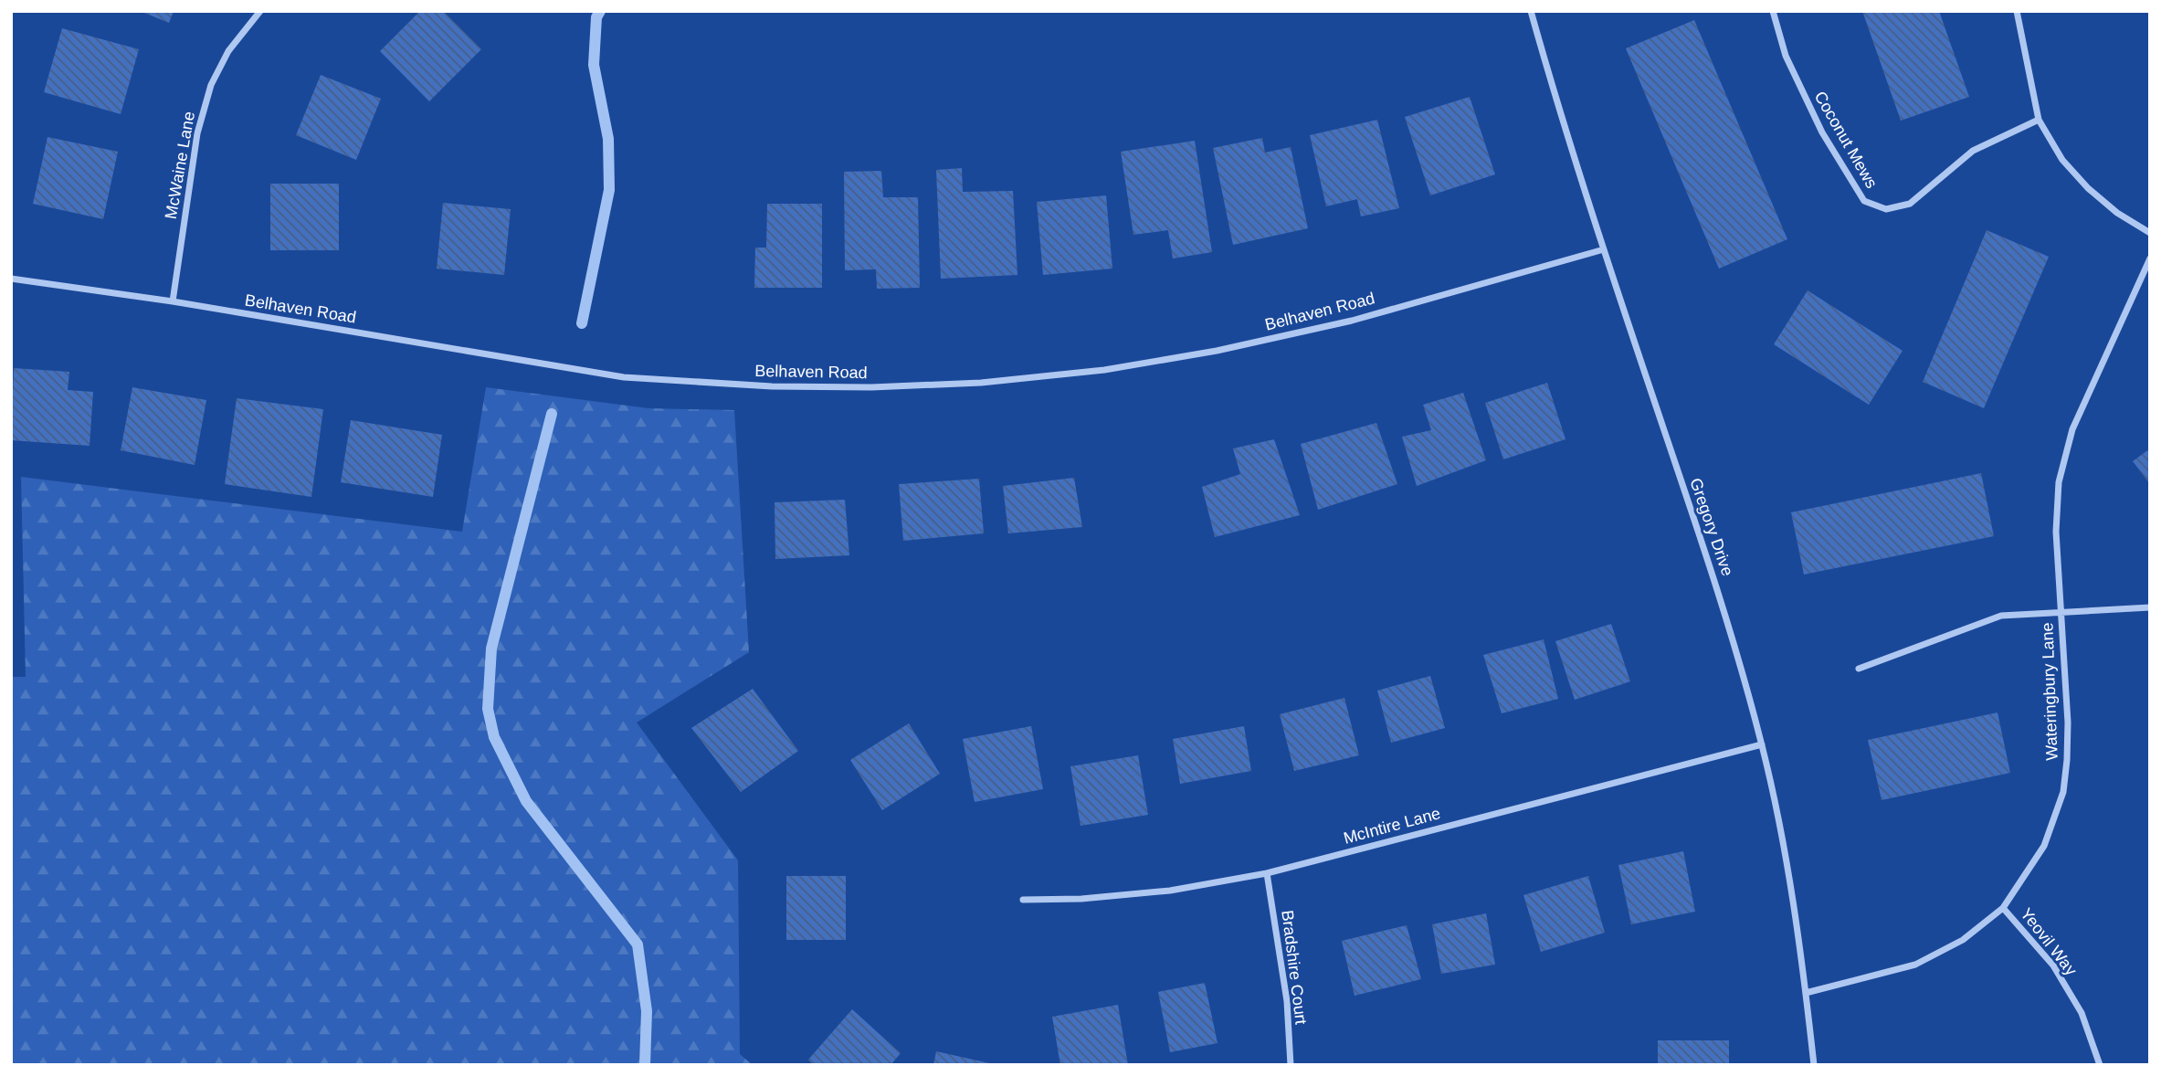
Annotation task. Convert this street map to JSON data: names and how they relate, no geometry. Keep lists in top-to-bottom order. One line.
{"streets":{"street":["Coconut Mews","McWaine Lane","Belhaven Road","Gregory Drive","Wateringbury Lane","McIntire Lane","Yeovil Way","Bradshire Court"]},"crossings":[["McWaine Lane","Belhaven Road"],["Belhaven Road","Gregory Drive"],["Gregory Drive","Wateringbury Lane"],["Gregory Drive","McIntire Lane"],["Wateringbury Lane","Yeovil Way"],["McIntire Lane","Bradshire Court"]]}
